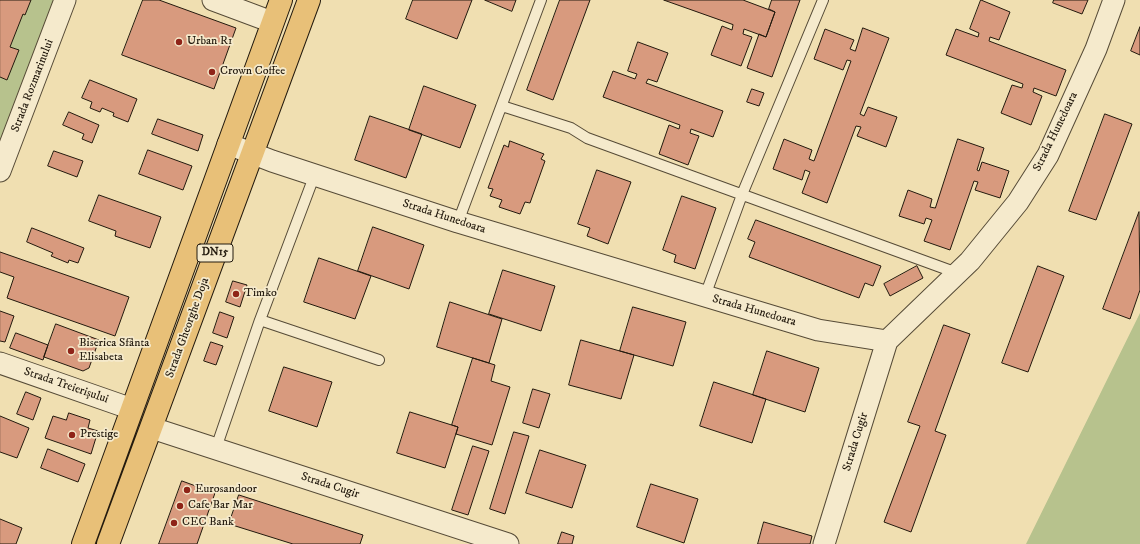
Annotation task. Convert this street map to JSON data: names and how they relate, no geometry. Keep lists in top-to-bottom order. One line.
{"streets":{"main road":["DN15","Strada Gheorghe Doja"],"street":["Strada Rozmarinului","Strada Hunedoara","Strada Treierișului","Strada Cugir"]},"crossings":[["Strada Hunedoara","Strada Gheorghe Doja"],["Strada Hunedoara","Strada Cugir"],["Strada Gheorghe Doja","Strada Treierișului"],["Strada Gheorghe Doja","Strada Cugir"]],"places":["Urban R1","Crown Coffee","Timko","Biserica Sfânta Elisabeta","Prestige","Eurosandoor","Cafe Bar Mar","CEC Bank"]}
